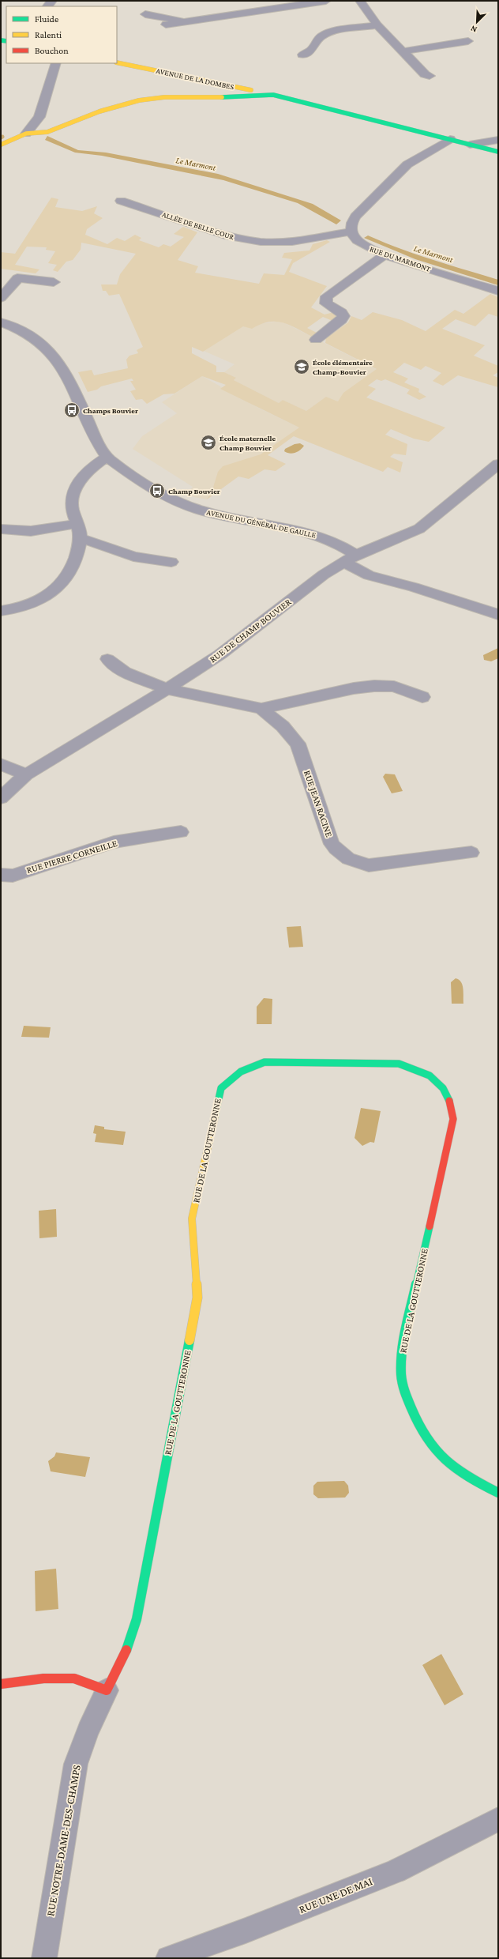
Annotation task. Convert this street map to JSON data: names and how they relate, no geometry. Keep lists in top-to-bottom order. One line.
{"streets":{"street":["AVENUE DE LA DOMBES","ALLÉE DE BELLE COUR","RUE DU MARMONT","AVENUE DU GÉNÉRAL DE GAULLE","RUE DE CHAMP BOUVIER","RUE JEAN RACINE","RUE PIERRE CORNEILLE","RUE DE LA GOUTTERONNE","RUE NOTRE-DAME-DES-CHAMPS","RUE UNE DE MAI"]},"crossings":[["ALLÉE DE BELLE COUR","RUE DU MARMONT"],["AVENUE DU GÉNÉRAL DE GAULLE","RUE DE CHAMP BOUVIER"],["RUE DE CHAMP BOUVIER","RUE JEAN RACINE"],["RUE DE LA GOUTTERONNE","RUE NOTRE-DAME-DES-CHAMPS"]],"water":["Le Marmont"],"places":{"school or university":["École élémentaire Champ-Bouvier","École maternelle Champ Bouvier"],"bus stop":["Champs Bouvier","Champ Bouvier"]},"legend":["Fluide","Ralenti","Bouchon"],"north":"bottom left"}
